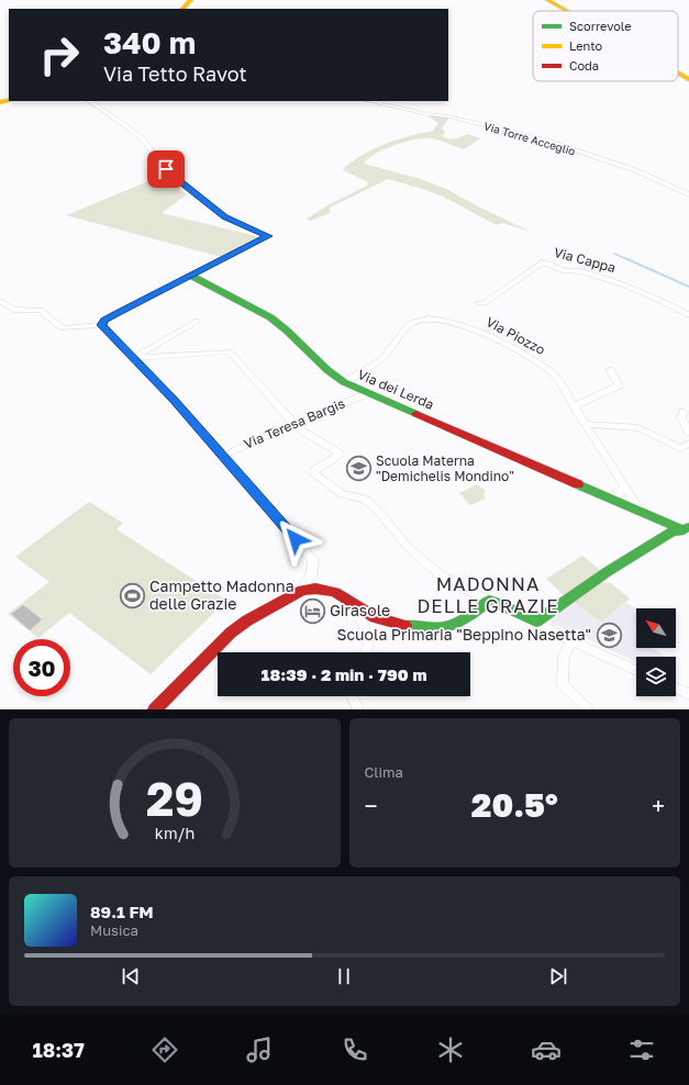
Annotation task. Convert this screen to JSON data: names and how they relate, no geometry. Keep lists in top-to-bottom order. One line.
{"streets":{"street":["Via Torre Acceglio","Via Cappa","Via Piozzo","Via dei Lerda","Via Teresa Bargis"]},"crossings":[["Via Piozzo","Via dei Lerda"],["Via dei Lerda","Via Teresa Bargis"]],"districts":["MADONNA DELLE GRAZIE"],"places":{"school or university":["Scuola Materna \"Demichelis Mondino\"","Scuola Primaria \"Beppino Nasetta\""],"sports":["Campetto Madonna delle Grazie"],"hotel":["Girasole"]},"legend":["Scorrevole","Lento","Coda"],"north":"top left","page":{"turn":["340 m","Via Tetto Ravot"],"limit":"30","trip":"18:39 · 2 min · 790 m","tile":"Clima","heat":["−","20.5°","+"],"song":["89.1 FM","Musica"],"tabs":"18:37","gauge":["29","km/h"]}}
